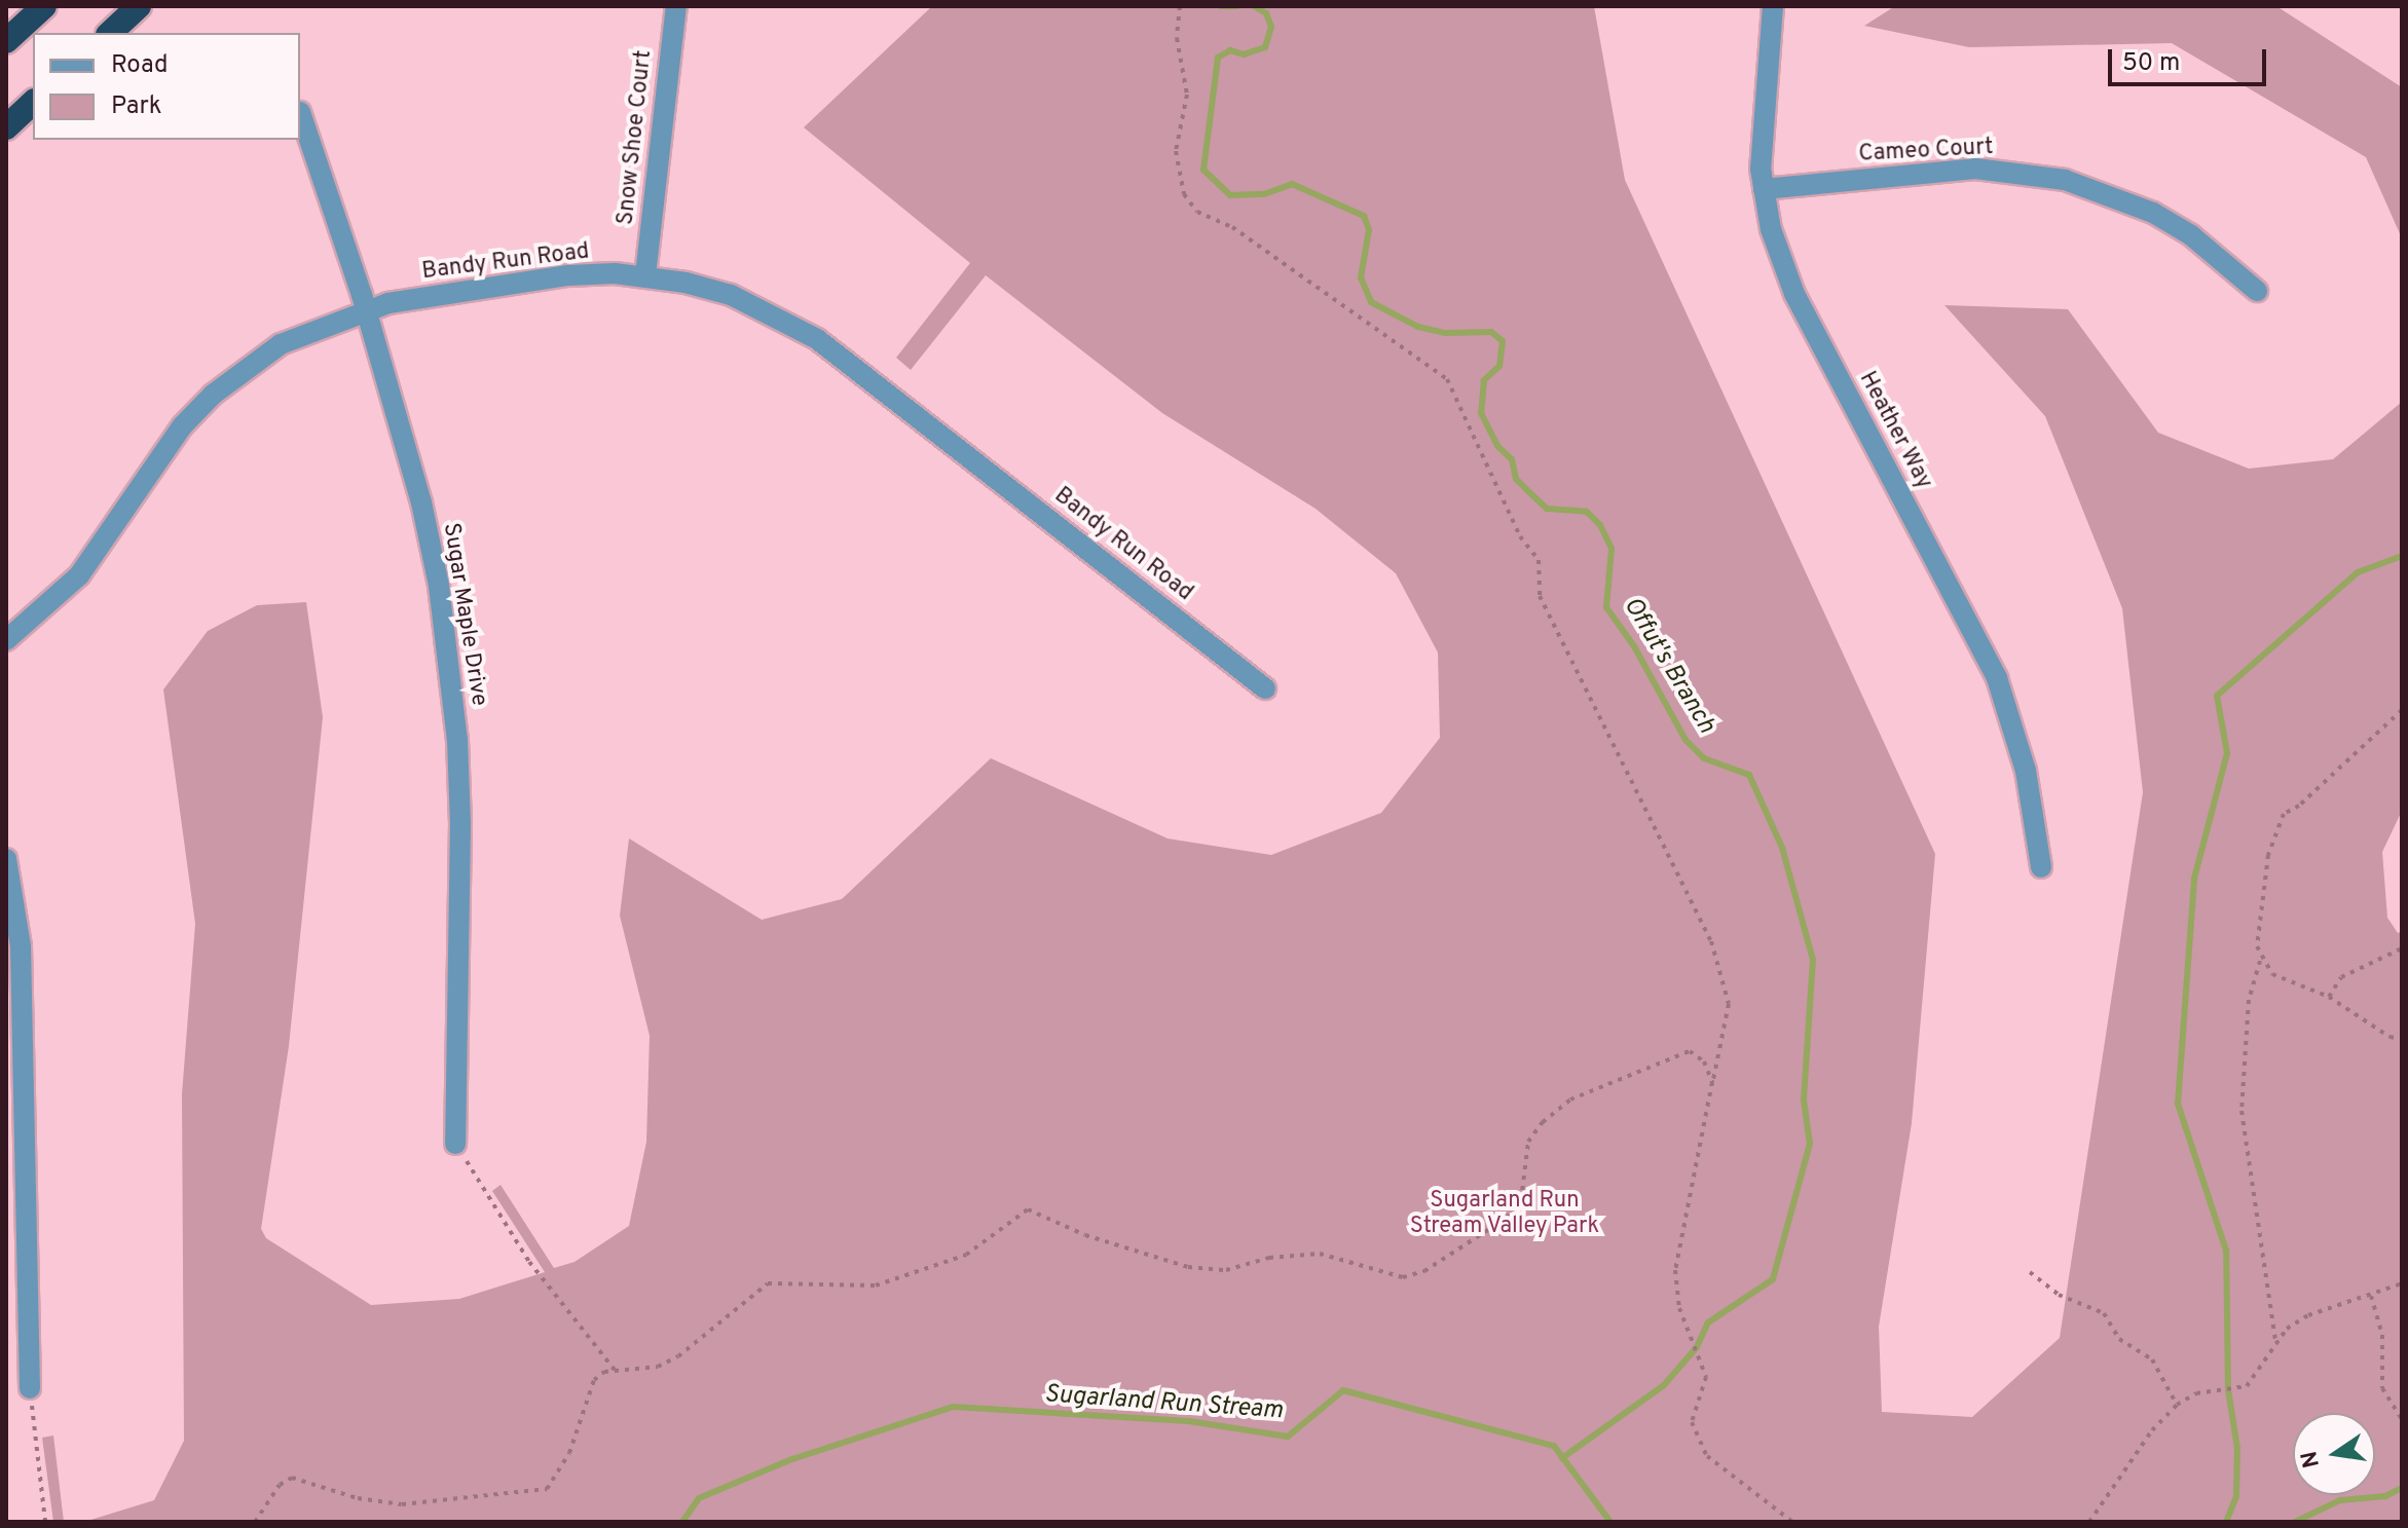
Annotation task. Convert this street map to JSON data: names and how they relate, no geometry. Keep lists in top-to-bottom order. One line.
{"streets":{"street":["Snow Shoe Court","Cameo Court","Bandy Run Road","Heather Way","Sugar Maple Drive"]},"crossings":[["Snow Shoe Court","Bandy Run Road"],["Cameo Court","Heather Way"],["Bandy Run Road","Sugar Maple Drive"]],"water":["Offut's Branch","Sugarland Run Stream"],"parks":["Sugarland Run Stream Valley Park"],"legend":["Road","Park"],"scale_bar":"50 m","north":"left"}
